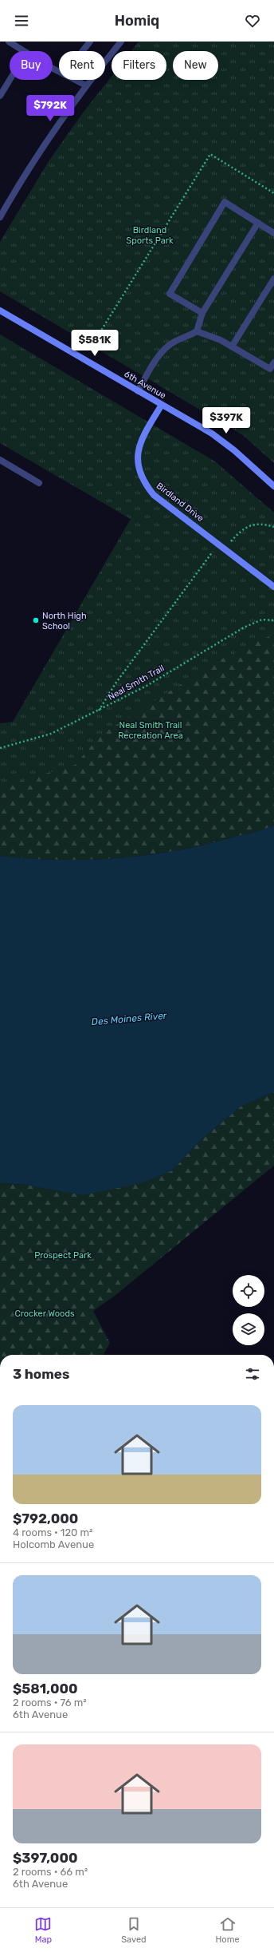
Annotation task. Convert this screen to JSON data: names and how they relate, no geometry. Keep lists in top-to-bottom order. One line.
{"streets":{"main road":["6th Avenue","Birdland Drive"],"path":["Neal Smith Trail"]},"crossings":[["6th Avenue","Birdland Drive"]],"water":["Des Moines River"],"parks":["Birdland Sports Park","Neal Smith Trail Recreation Area","Prospect Park","Crocker Woods"],"places":["North High School"],"page":{"header":"Homiq","chip":["Buy","Rent","Filters","New"],"price":["$792K","$581K","$397K"],"heading":"3 homes","list":[{"name":"$792,000","note":"4 rooms · 120 m² · Holcomb Avenue"},{"name":"$581,000","note":"2 rooms · 76 m² · 6th Avenue"},{"name":"$397,000","note":"2 rooms · 66 m² · 6th Avenue"}],"tabs":["Map","Saved","Home"]}}
